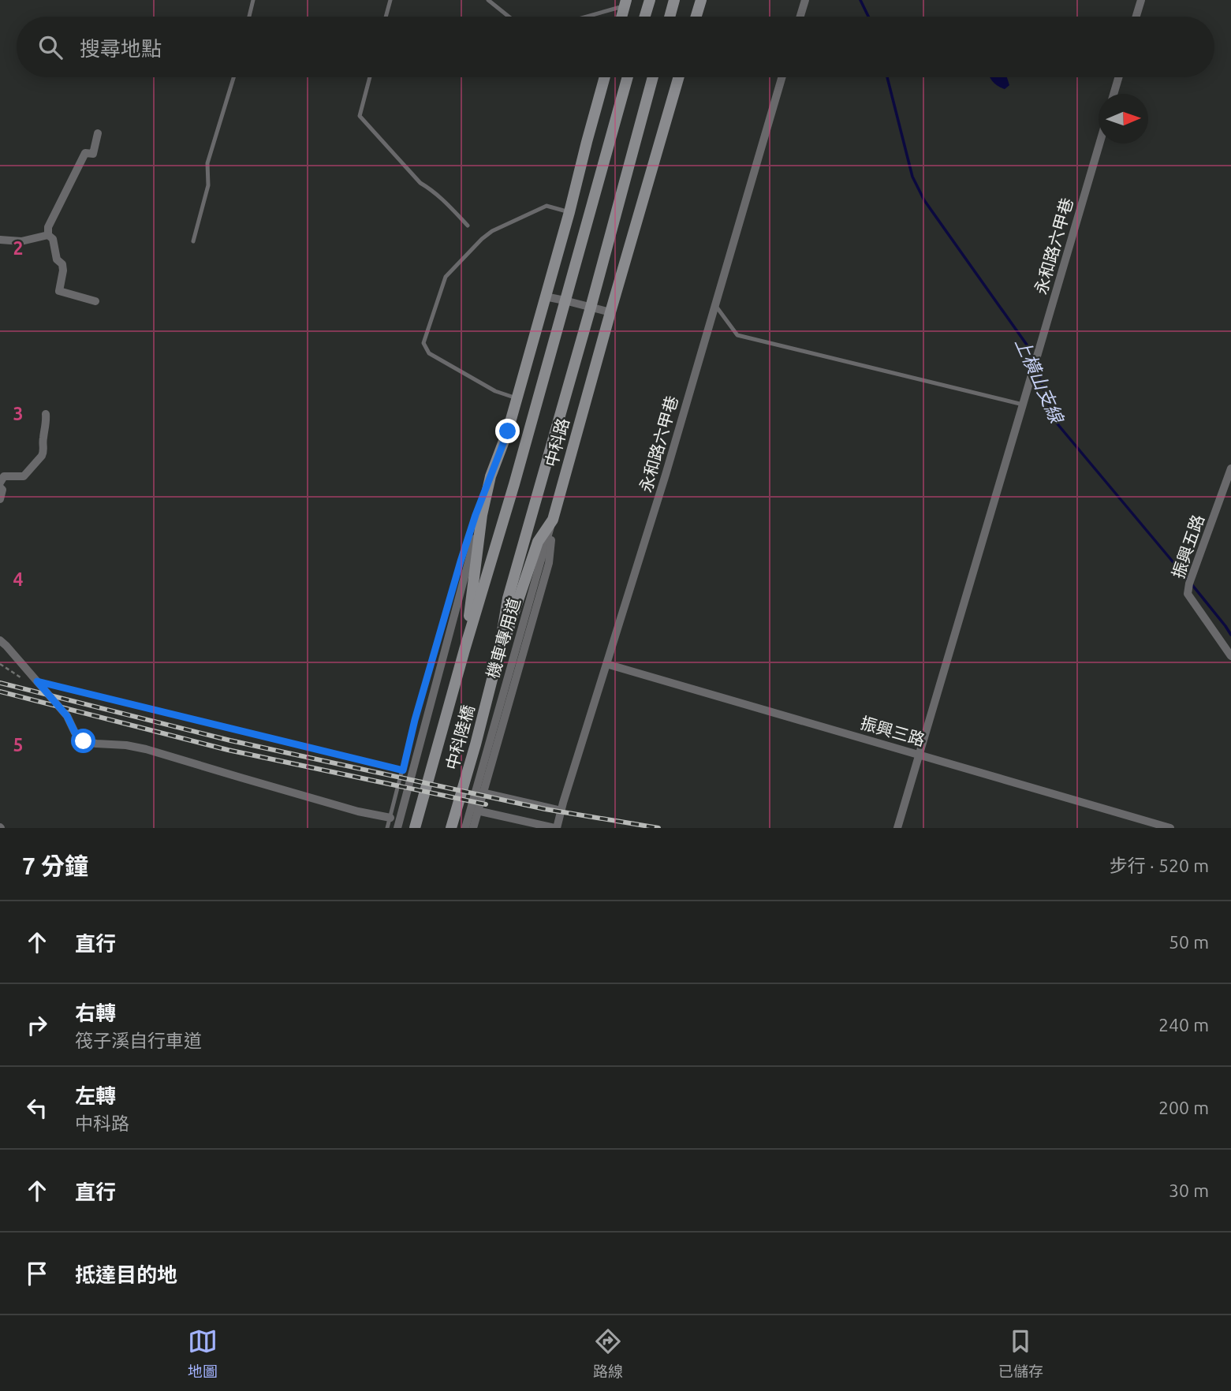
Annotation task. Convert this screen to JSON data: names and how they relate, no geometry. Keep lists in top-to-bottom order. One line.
{"streets":{"street":["永和路六甲巷","中科路","振興五路","機車專用道","振興三路","中科陸橋"]},"crossings":[["永和路六甲巷","振興三路"],["中科路","機車專用道"],["中科路","中科陸橋"]],"water":["上橫山支線"],"north":"right","page":{"search":"搜尋地點","heading":["7 分鐘","步行 · 520 m"],"list":[["直行","50 m"],["右轉","筏子溪自行車道","240 m"],["左轉","中科路","200 m"],["直行","30 m"],"抵達目的地"],"nav":["地圖","路線","已儲存"]},"grid":{"rows":["2","3","4","5"]}}
